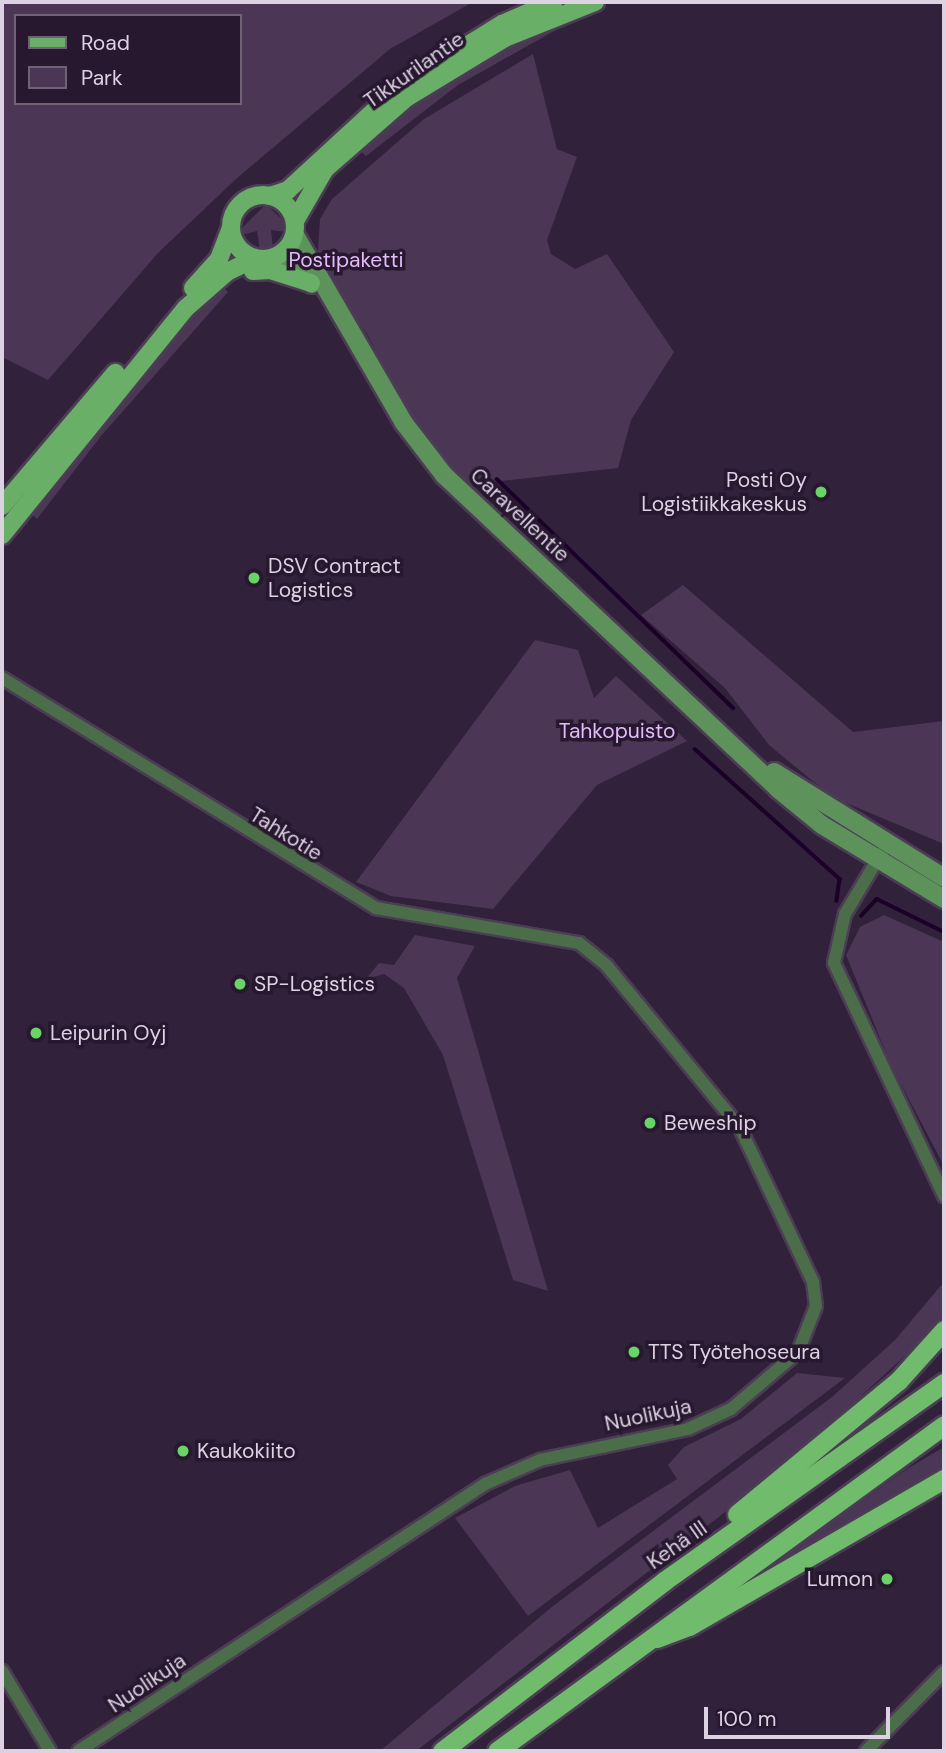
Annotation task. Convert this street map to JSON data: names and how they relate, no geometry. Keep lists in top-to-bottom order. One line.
{"streets":{"highway":["Kehä III"],"main road":["Tikkurilantie","Caravellentie"],"street":["Tahkotie","Nuolikuja"]},"crossings":[["Tikkurilantie","Caravellentie"],["Tahkotie","Nuolikuja"]],"parks":["Postipaketti","Tahkopuisto"],"places":["Posti Oy Logistiikkakeskus","DSV Contract Logistics","SP-Logistics","Leipurin Oyj","Beweship","TTS Työtehoseura","Kaukokiito","Lumon"],"legend":["Road","Park"],"scale_bar":"100 m"}
